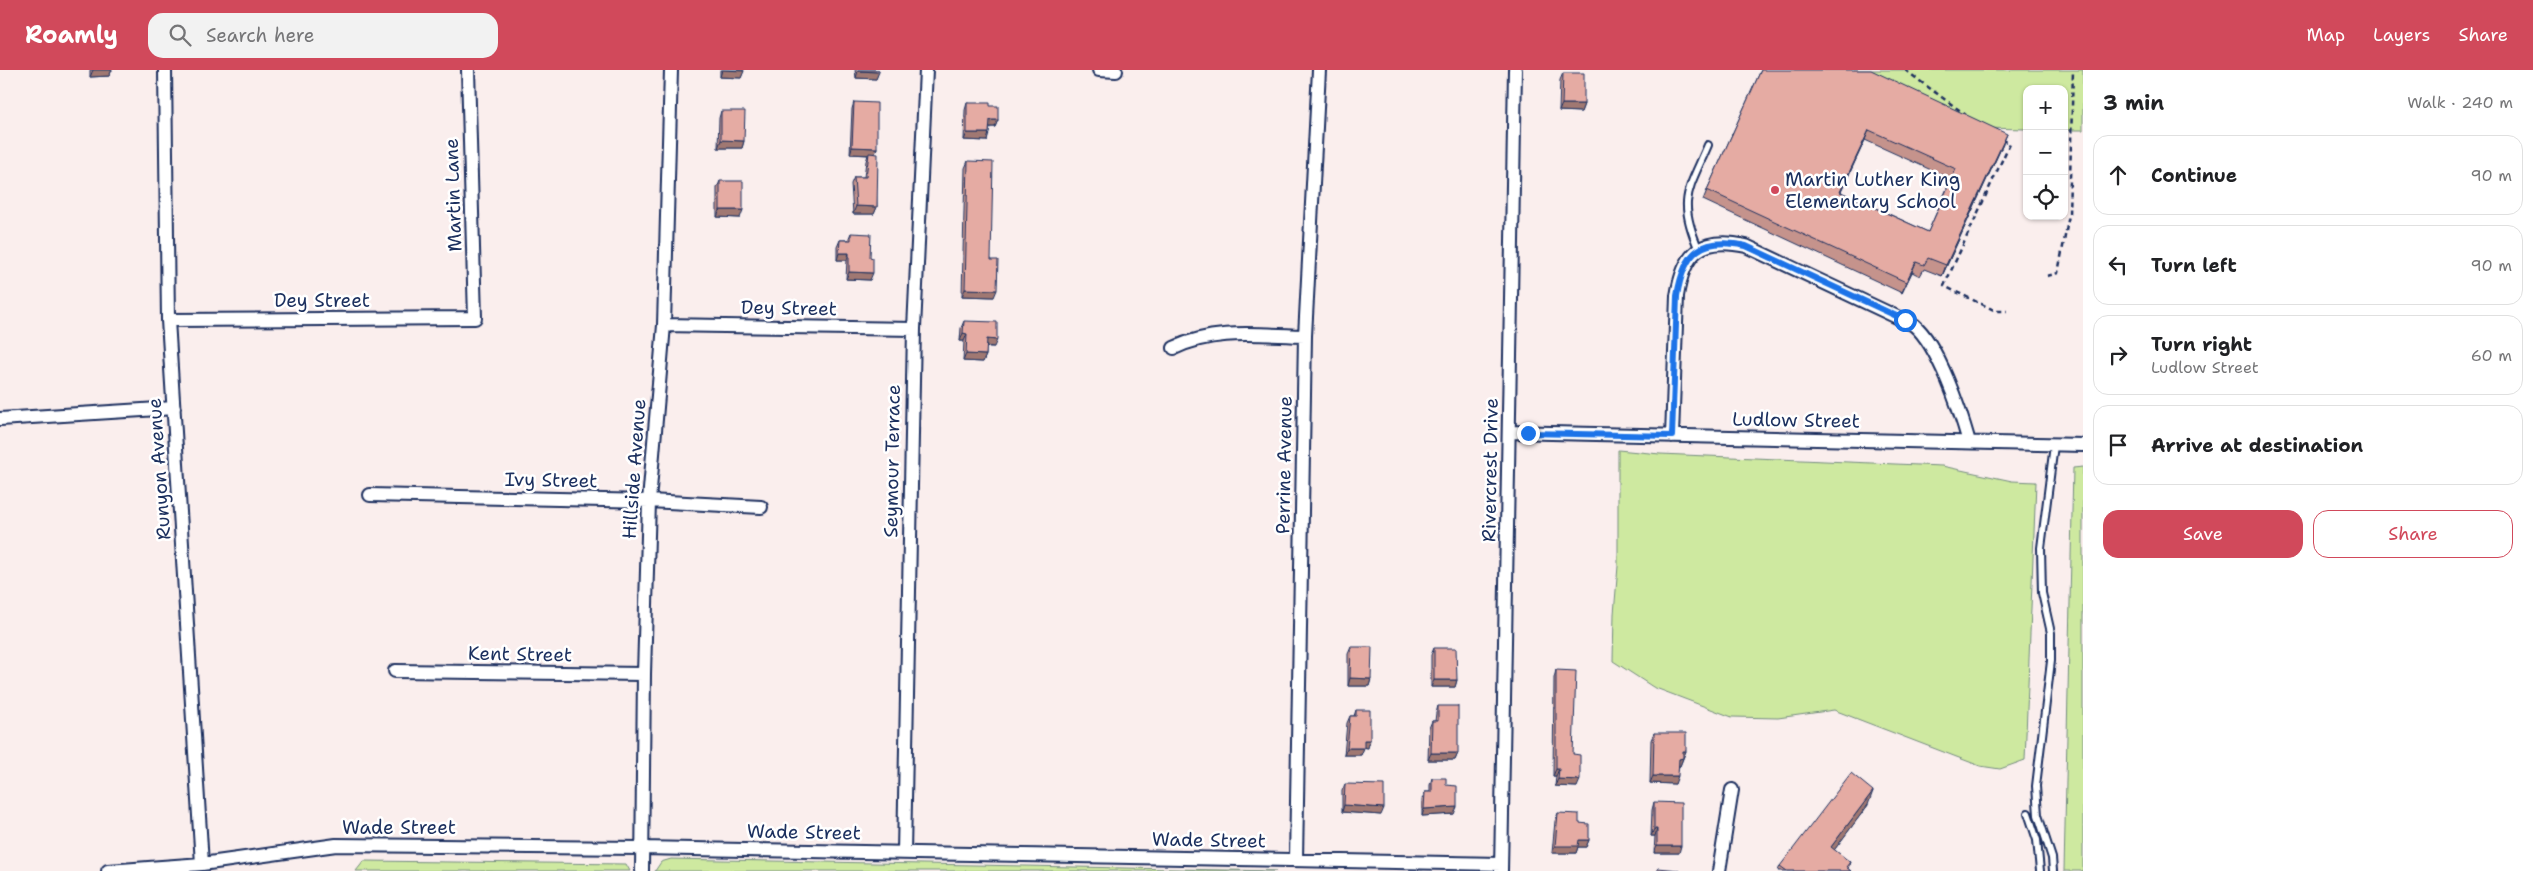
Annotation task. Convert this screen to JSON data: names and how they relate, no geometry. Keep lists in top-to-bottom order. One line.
{"streets":{"street":["Martin Lane","Dey Street","Ludlow Street","Seymour Terrace","Perrine Avenue","Runyon Avenue","Hillside Avenue","Rivercrest Drive","Ivy Street","Kent Street","Wade Street"]},"crossings":[["Martin Lane","Dey Street"],["Dey Street","Seymour Terrace"],["Dey Street","Runyon Avenue"],["Dey Street","Hillside Avenue"],["Ludlow Street","Rivercrest Drive"],["Seymour Terrace","Wade Street"],["Perrine Avenue","Wade Street"],["Runyon Avenue","Wade Street"],["Hillside Avenue","Ivy Street"],["Hillside Avenue","Kent Street"],["Hillside Avenue","Wade Street"],["Rivercrest Drive","Wade Street"]],"places":["Martin Luther King Elementary School"],"page":{"header":"Roamly","search":"Search here","nav":["Map","Layers","Share"],"heading":["3 min","Walk · 240 m"],"map_buttons":["+","−"],"list":[["Continue","90 m"],["Turn left","90 m"],["Turn right","Ludlow Street","60 m"],"Arrive at destination"],"buttons":["Save","Share"]}}
